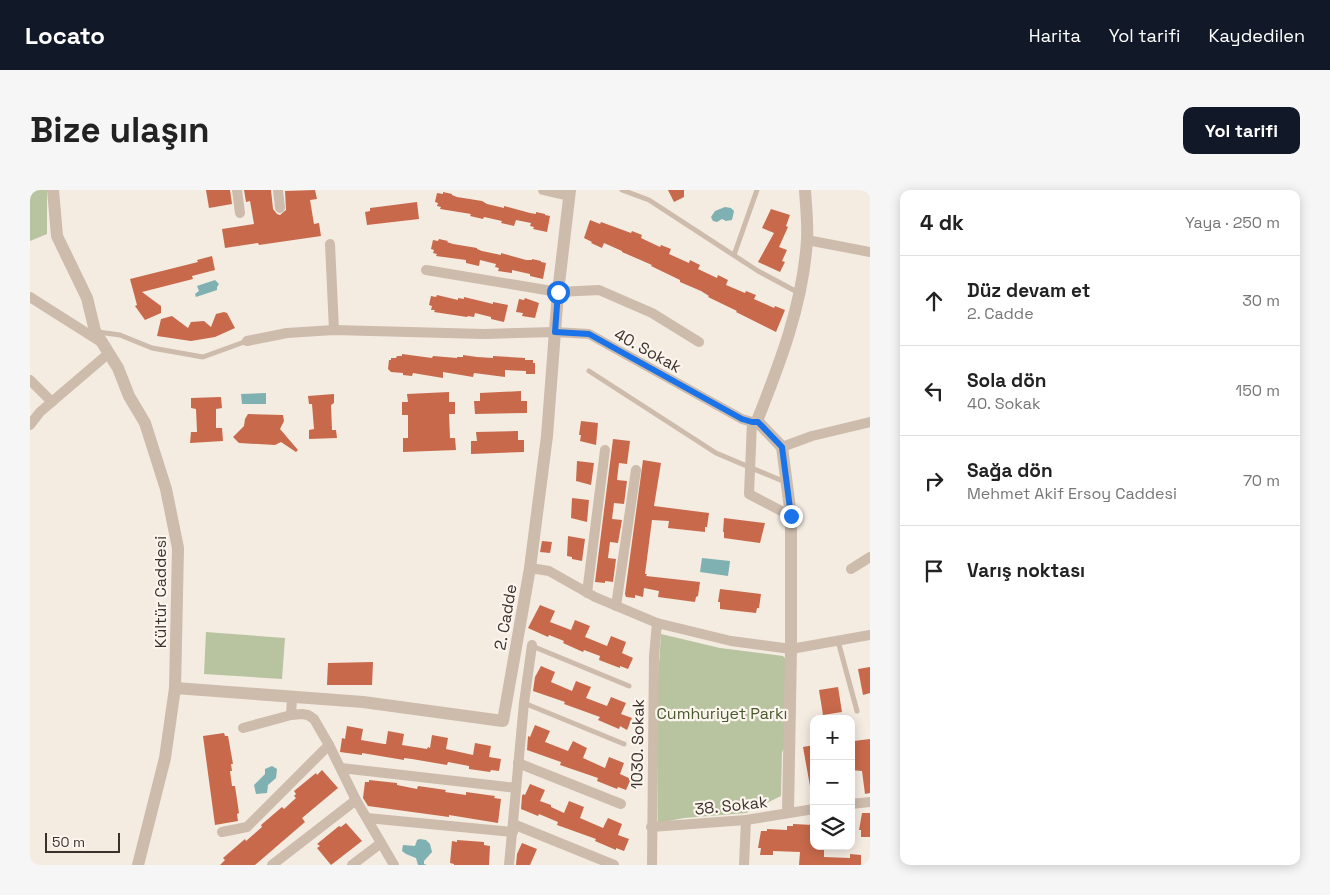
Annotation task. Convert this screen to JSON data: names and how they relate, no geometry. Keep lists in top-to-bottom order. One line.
{"streets":{"street":["40. Sokak","Kültür Caddesi","2. Cadde","1030. Sokak","38. Sokak"]},"crossings":[["40. Sokak","2. Cadde"],["Kültür Caddesi","2. Cadde"],["1030. Sokak","38. Sokak"]],"parks":["Cumhuriyet Parkı"],"scale_bar":"50 m","page":{"header":"Locato","nav":["Harita","Yol tarifi","Kaydedilen"],"buttons":"Yol tarifi","title":"Bize ulaşın","heading":["4 dk","Yaya · 250 m"],"list":[["Düz devam et","2. Cadde","30 m"],["Sola dön","40. Sokak","150 m"],["Sağa dön","Mehmet Akif Ersoy Caddesi","70 m"],"Varış noktası"],"map_buttons":["+","−"],"scale":"50 m"}}
